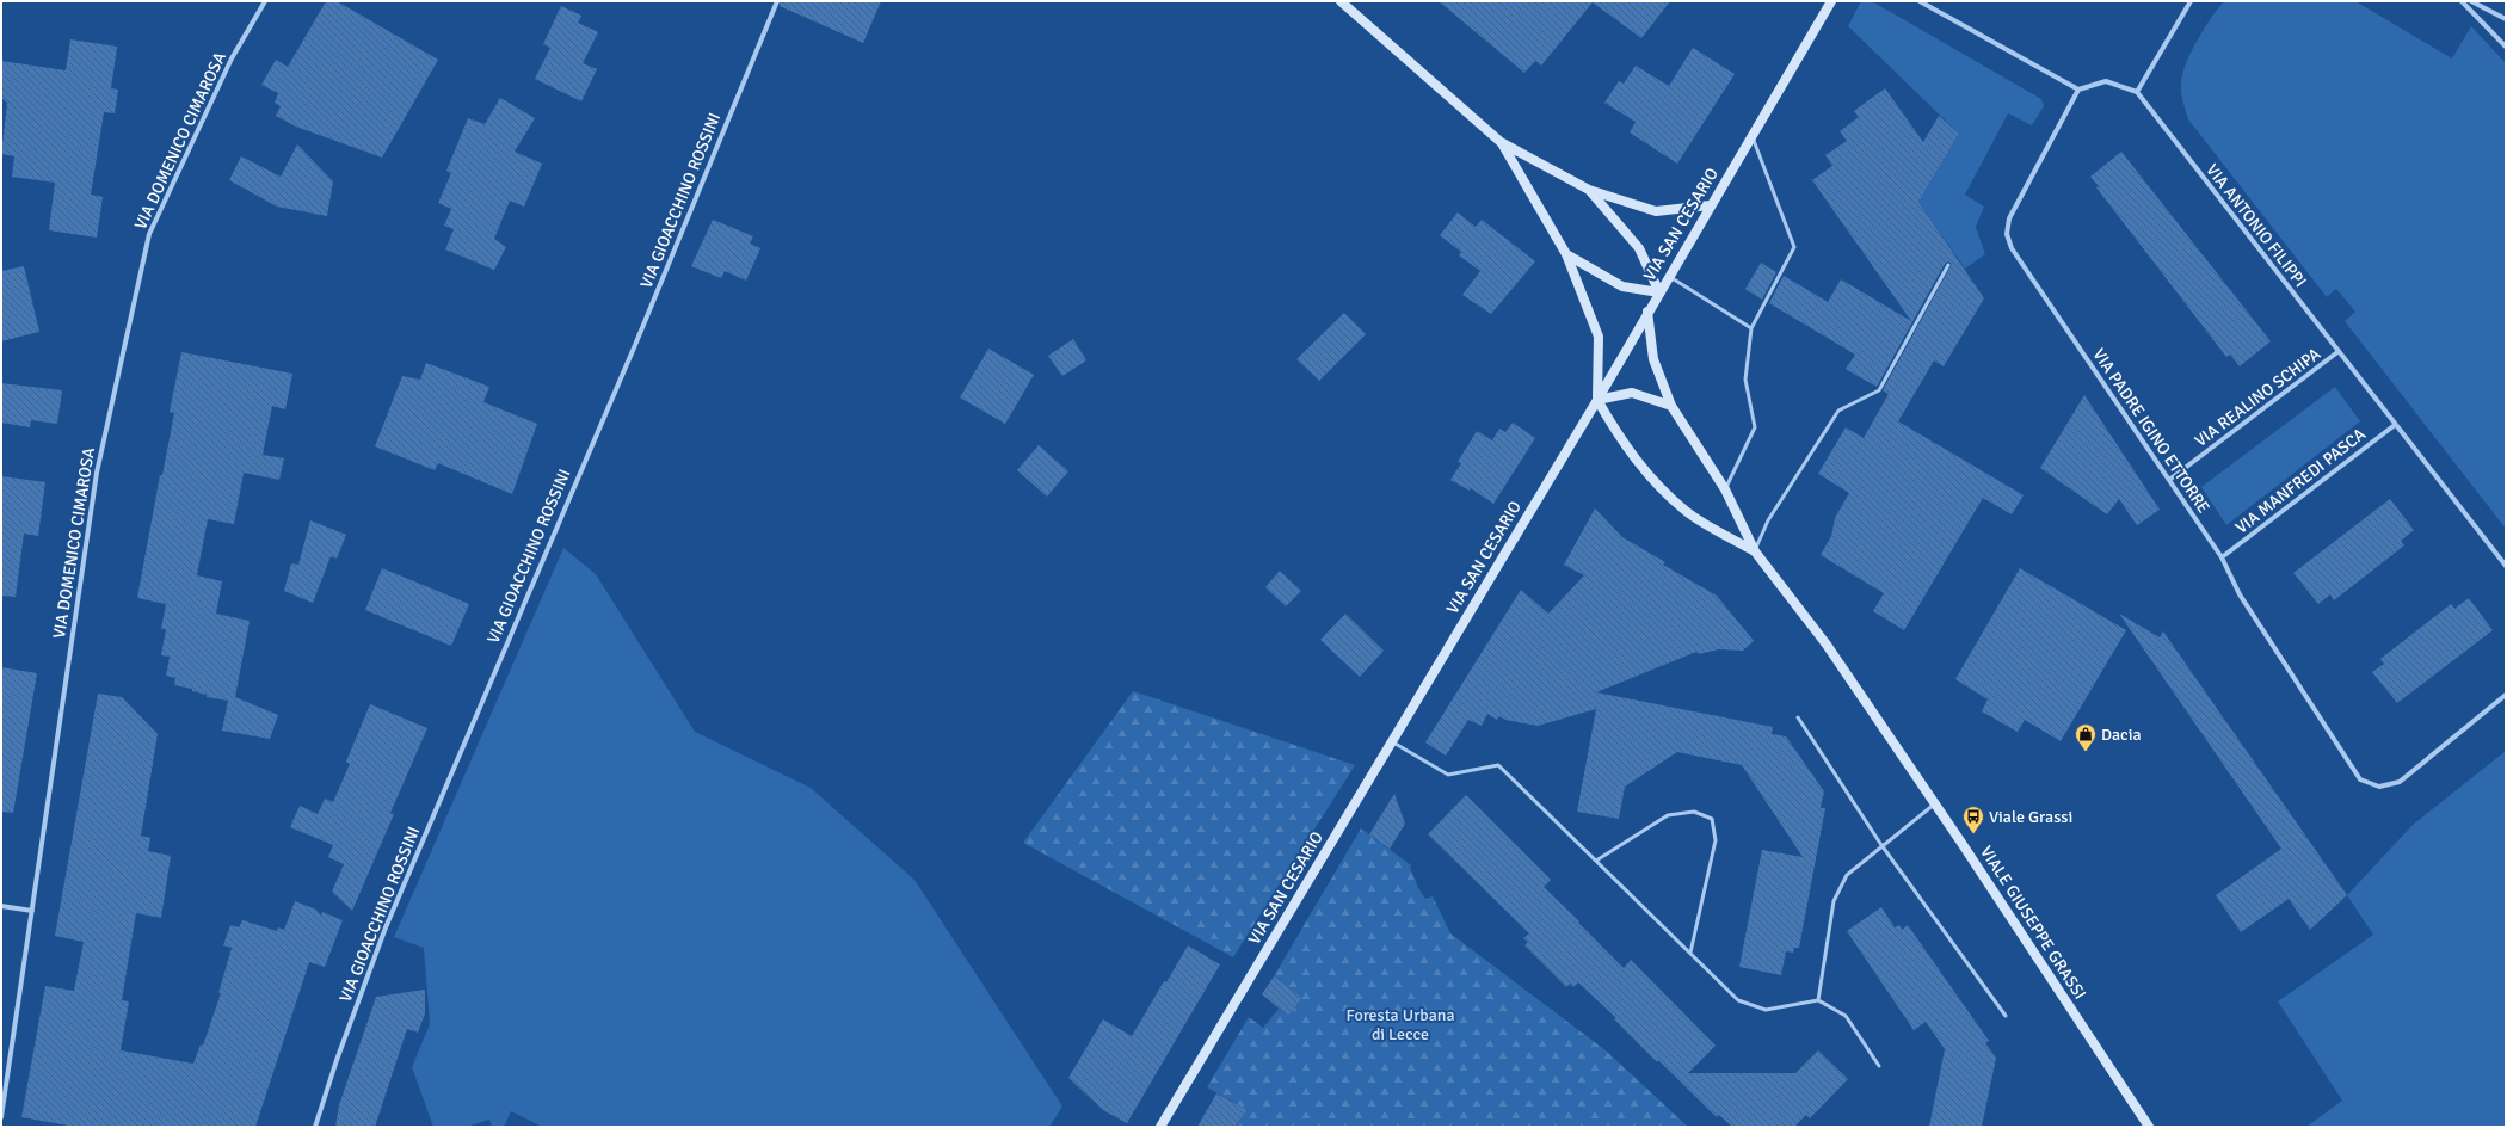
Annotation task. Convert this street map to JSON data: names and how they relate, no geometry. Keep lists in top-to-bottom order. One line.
{"streets":{"main road":["VIA SAN CESARIO","VIALE GIUSEPPE GRASSI"],"street":["VIA DOMENICO CIMAROSA","VIA GIOACCHINO ROSSINI","VIA ANTONIO FILIPPI","VIA REALINO SCHIPA","VIA PADRE IGINO ETTORRE","VIA MANFREDI PASCA"]},"crossings":[["VIA SAN CESARIO","VIALE GIUSEPPE GRASSI"],["VIA ANTONIO FILIPPI","VIA REALINO SCHIPA"],["VIA ANTONIO FILIPPI","VIA MANFREDI PASCA"],["VIA REALINO SCHIPA","VIA PADRE IGINO ETTORRE"],["VIA PADRE IGINO ETTORRE","VIA MANFREDI PASCA"]],"parks":["Foresta Urbana di Lecce"],"places":{"shop":["Dacia"],"bus stop":["Viale Grassi"]}}
